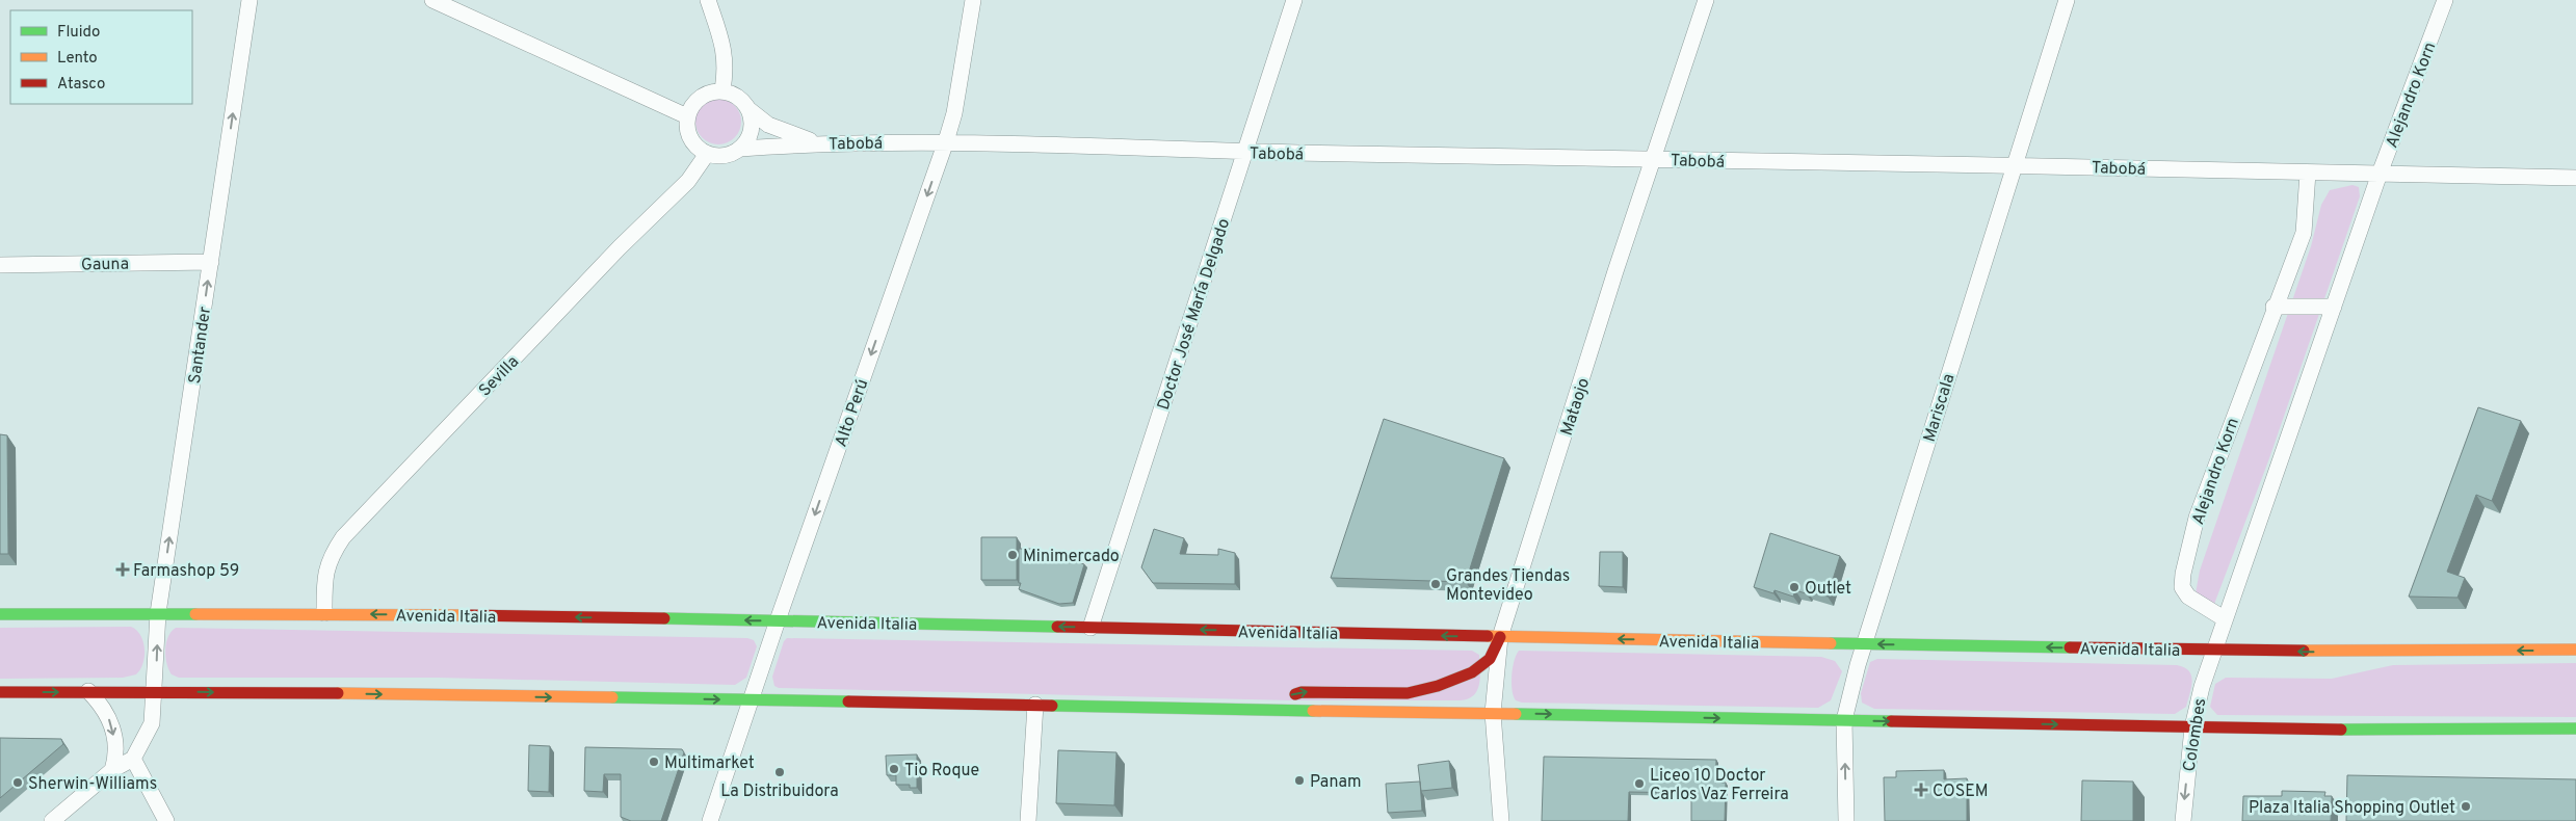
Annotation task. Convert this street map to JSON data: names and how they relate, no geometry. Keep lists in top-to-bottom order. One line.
{"streets":{"main road":["Avenida Italia"],"street":["Alejandro Korn","Tabobá","Gauna","Doctor José María Delgado","Santander","Sevilla","Mataojo","Mariscala","Alto Perú","Colombes"]},"crossings":[["Alejandro Korn","Tabobá"],["Alejandro Korn","Avenida Italia"],["Alejandro Korn","Colombes"],["Tabobá","Doctor José María Delgado"],["Tabobá","Sevilla"],["Tabobá","Mataojo"],["Tabobá","Mariscala"],["Tabobá","Alto Perú"],["Gauna","Santander"],["Doctor José María Delgado","Avenida Italia"],["Santander","Avenida Italia"],["Sevilla","Avenida Italia"],["Mataojo","Avenida Italia"],["Mariscala","Avenida Italia"],["Alto Perú","Avenida Italia"],["Avenida Italia","Colombes"]],"one_way":["Santander","Alto Perú","Colombes"],"places":{"other":["Minimercado","Grandes Tiendas Montevideo","Outlet","Multimarket","Tio Roque","La Distribuidora","Panam","Sherwin-Williams","Liceo 10 Doctor Carlos Vaz Ferreira","Plaza Italia Shopping Outlet"],"health":["Farmashop 59","COSEM"]},"legend":["Fluido","Lento","Atasco"]}
